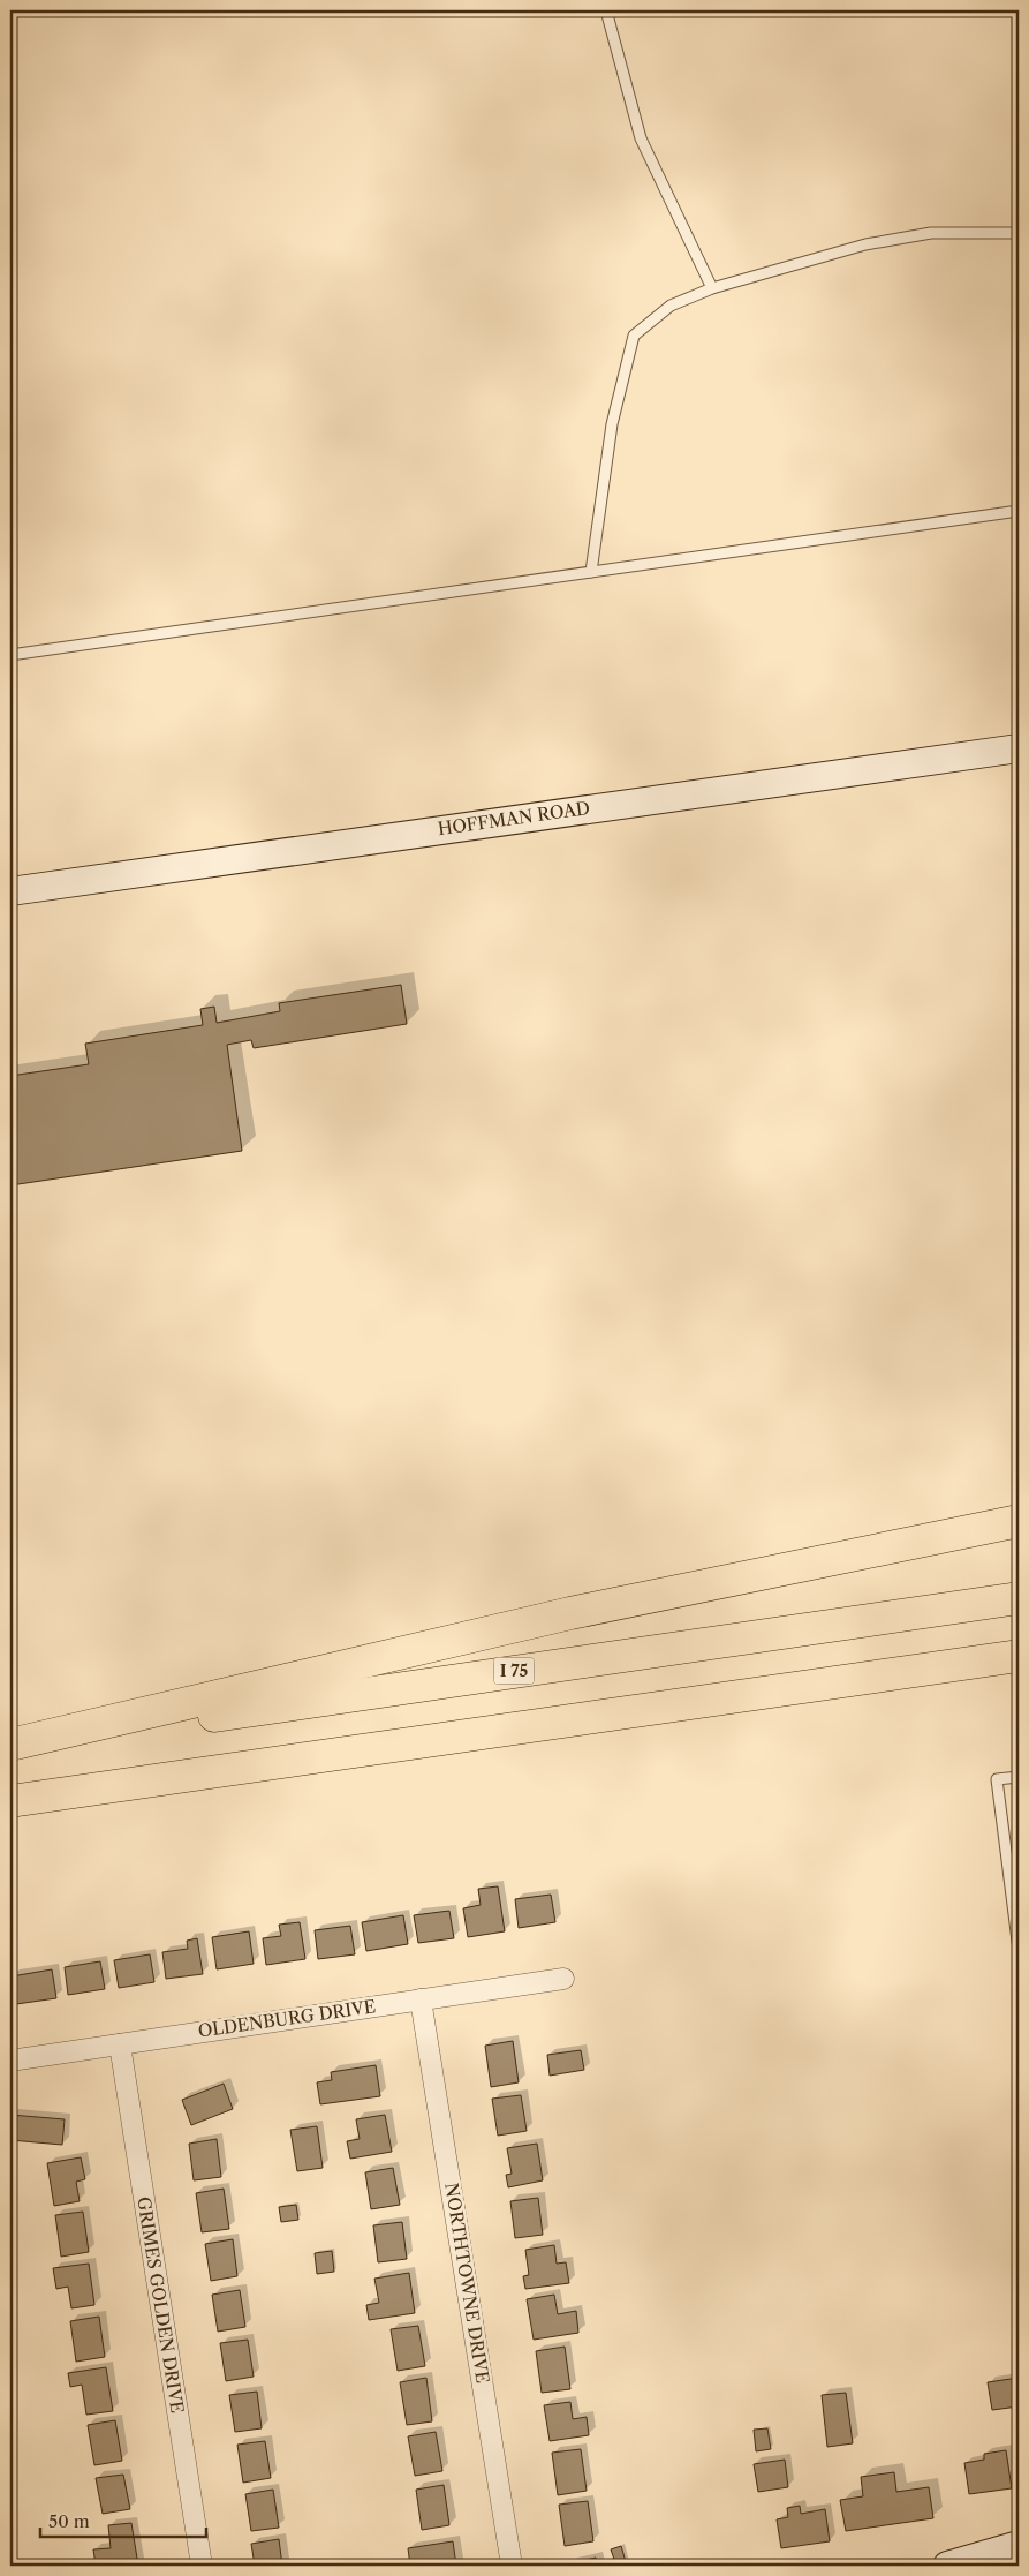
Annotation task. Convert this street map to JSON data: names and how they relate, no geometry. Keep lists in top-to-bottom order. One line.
{"streets":{"highway":["I 75"],"street":["HOFFMAN ROAD","OLDENBURG DRIVE","NORTHTOWNE DRIVE","GRIMES GOLDEN DRIVE"]},"crossings":[["OLDENBURG DRIVE","NORTHTOWNE DRIVE"],["OLDENBURG DRIVE","GRIMES GOLDEN DRIVE"]],"scale_bar":"50 m"}
